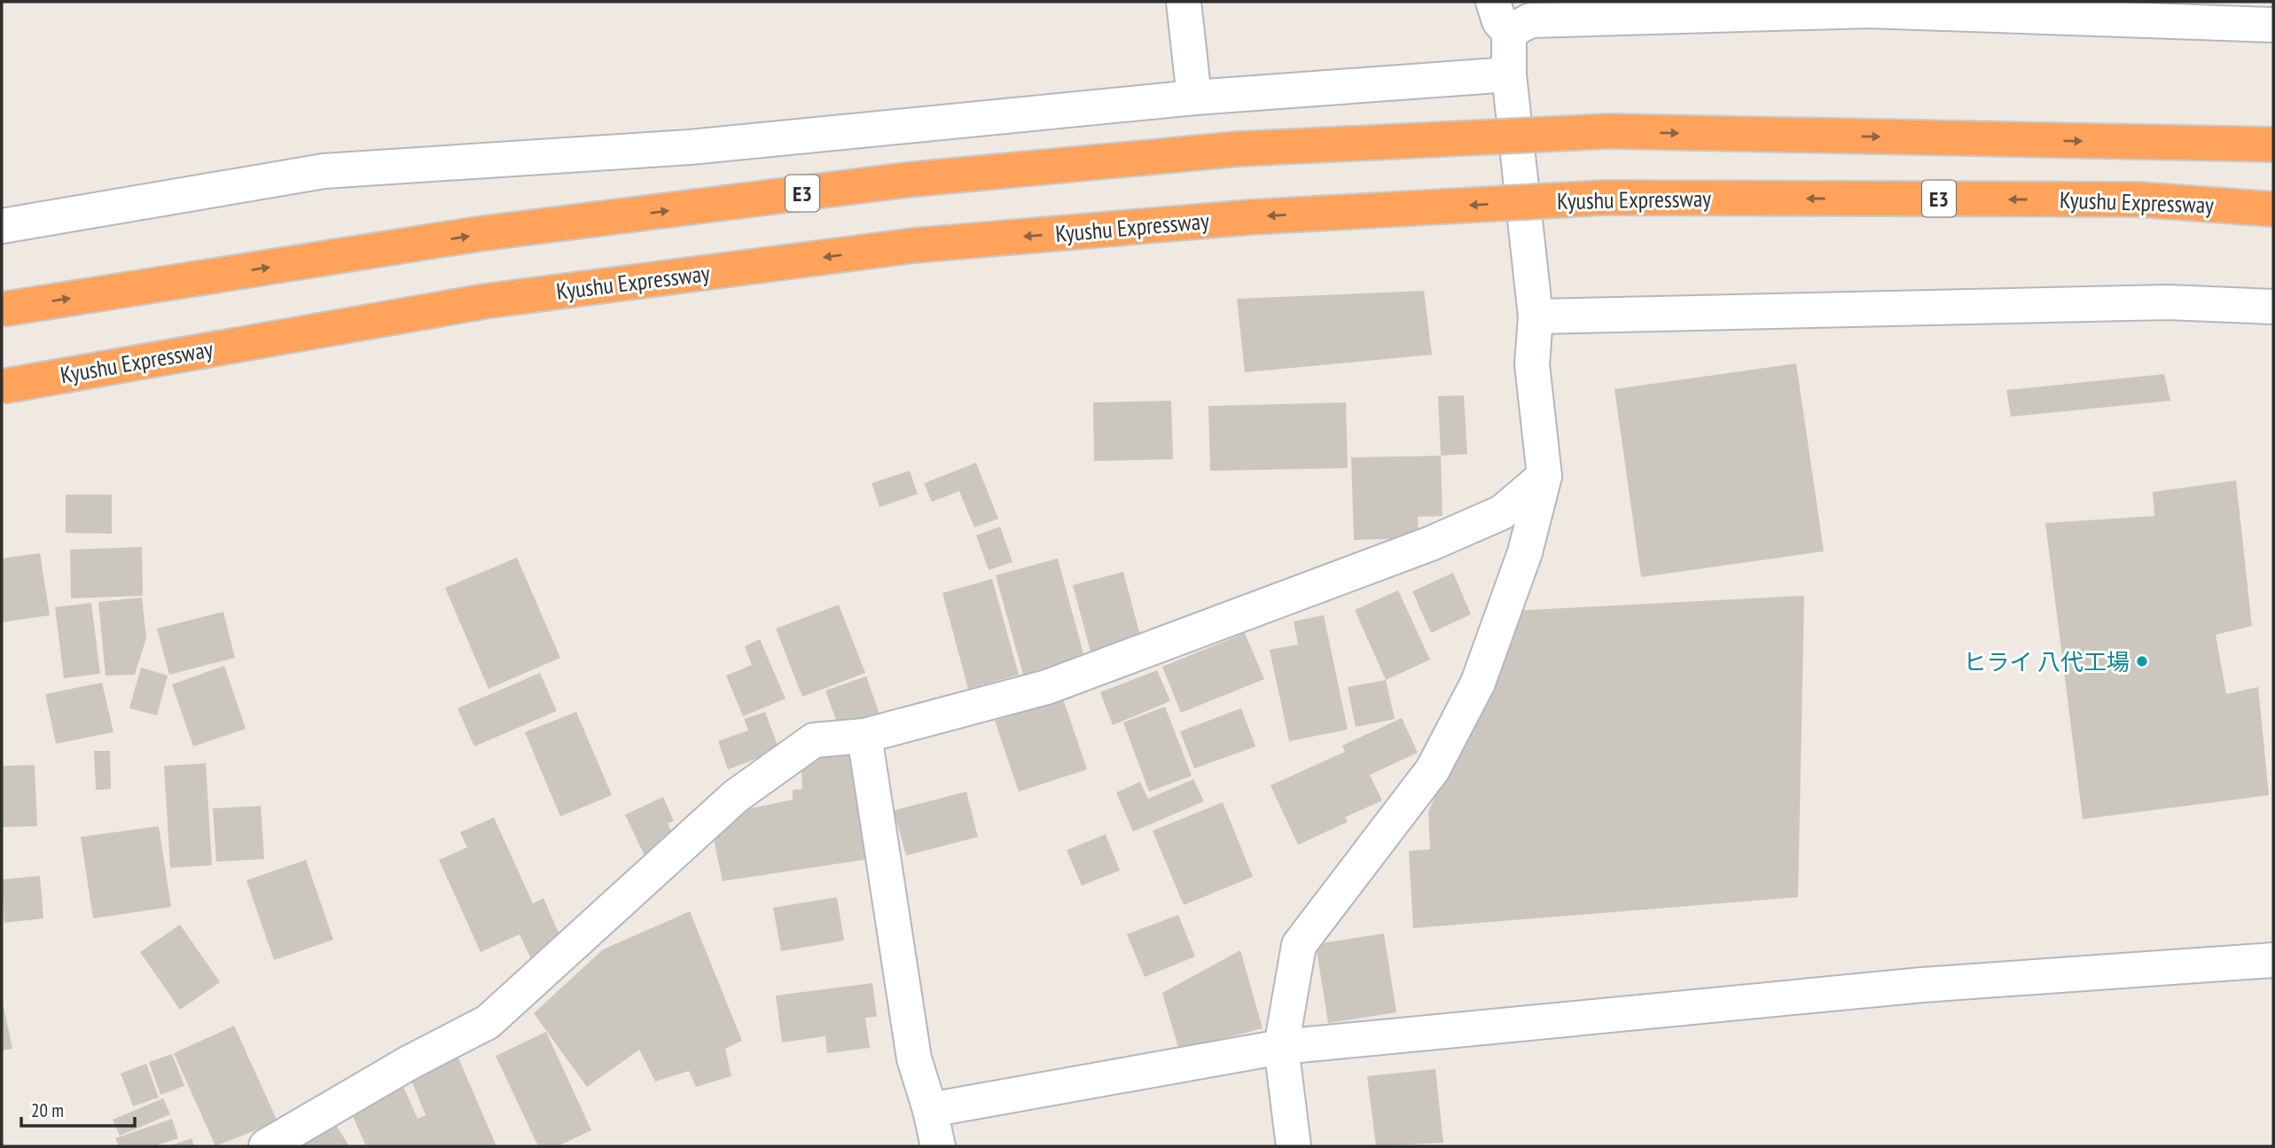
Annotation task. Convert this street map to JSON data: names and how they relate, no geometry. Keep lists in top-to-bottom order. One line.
{"streets":{"highway":["E3","Kyushu Expressway"]},"places":["ヒライ 八代工場"],"scale_bar":"20 m"}
